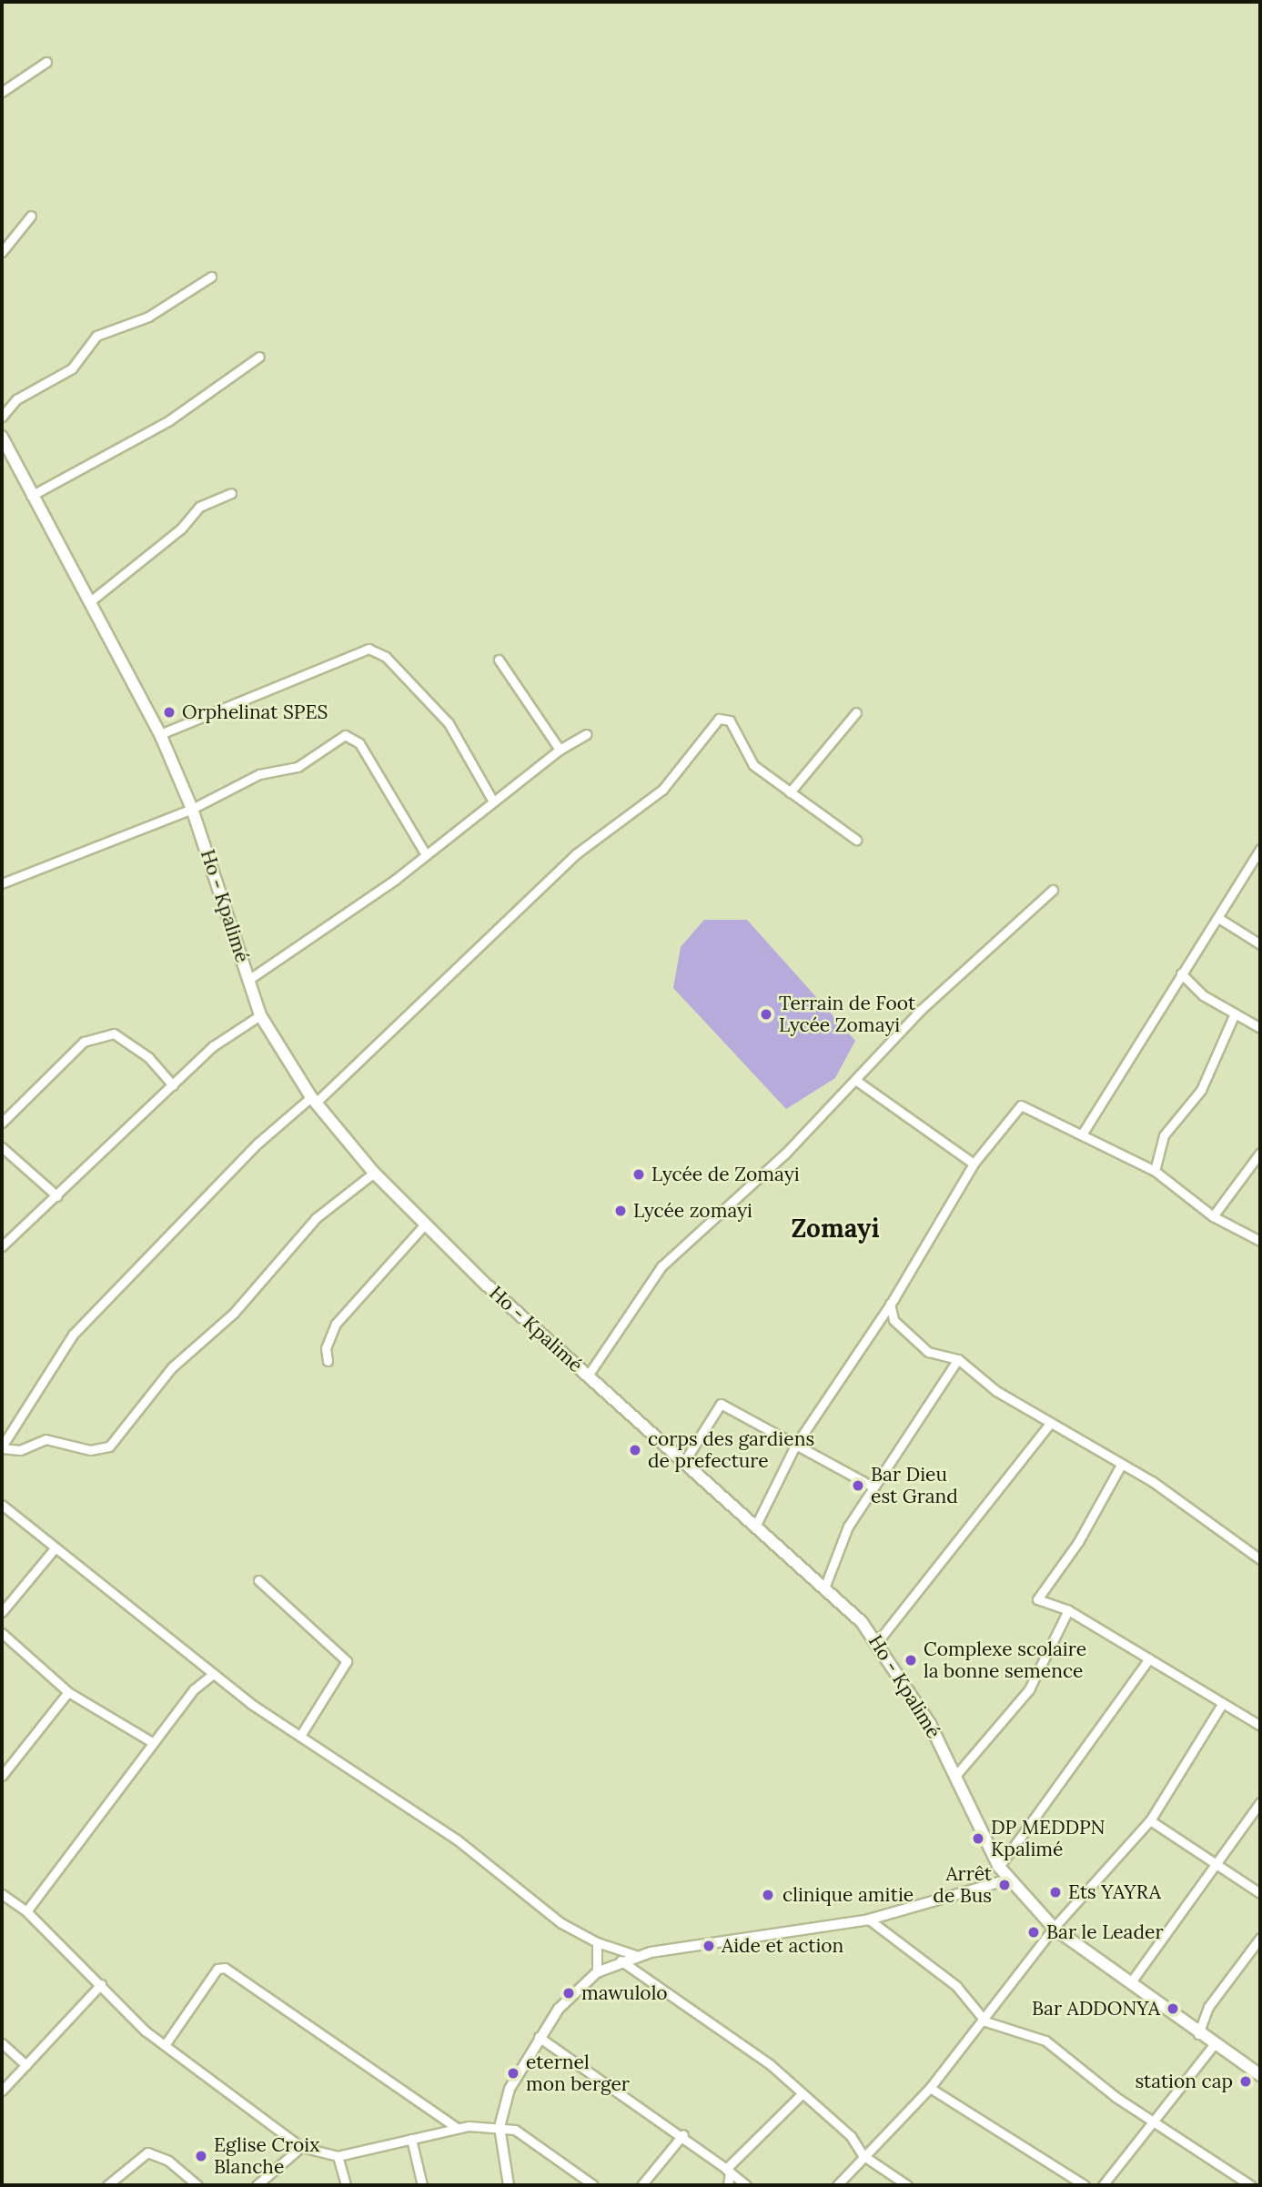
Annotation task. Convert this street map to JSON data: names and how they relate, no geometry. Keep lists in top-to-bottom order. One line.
{"streets":{"main road":["Ho - Kpalimé"]},"districts":["Zomayi"],"places":["Orphelinat SPES","Terrain de Foot Lycée Zomayi","Lycée de Zomayi","Lycée zomayi","corps des gardiens de prefecture","Bar Dieu est Grand","Complexe scolaire la bonne semence","DP MEDDPN Kpalimé","Arrêt de Bus","Ets YAYRA","clinique amitie","Bar le Leader","Aide et action","mawulolo","Bar ADDONYA","eternel mon berger","station cap","Eglise Croix Blanche"]}
